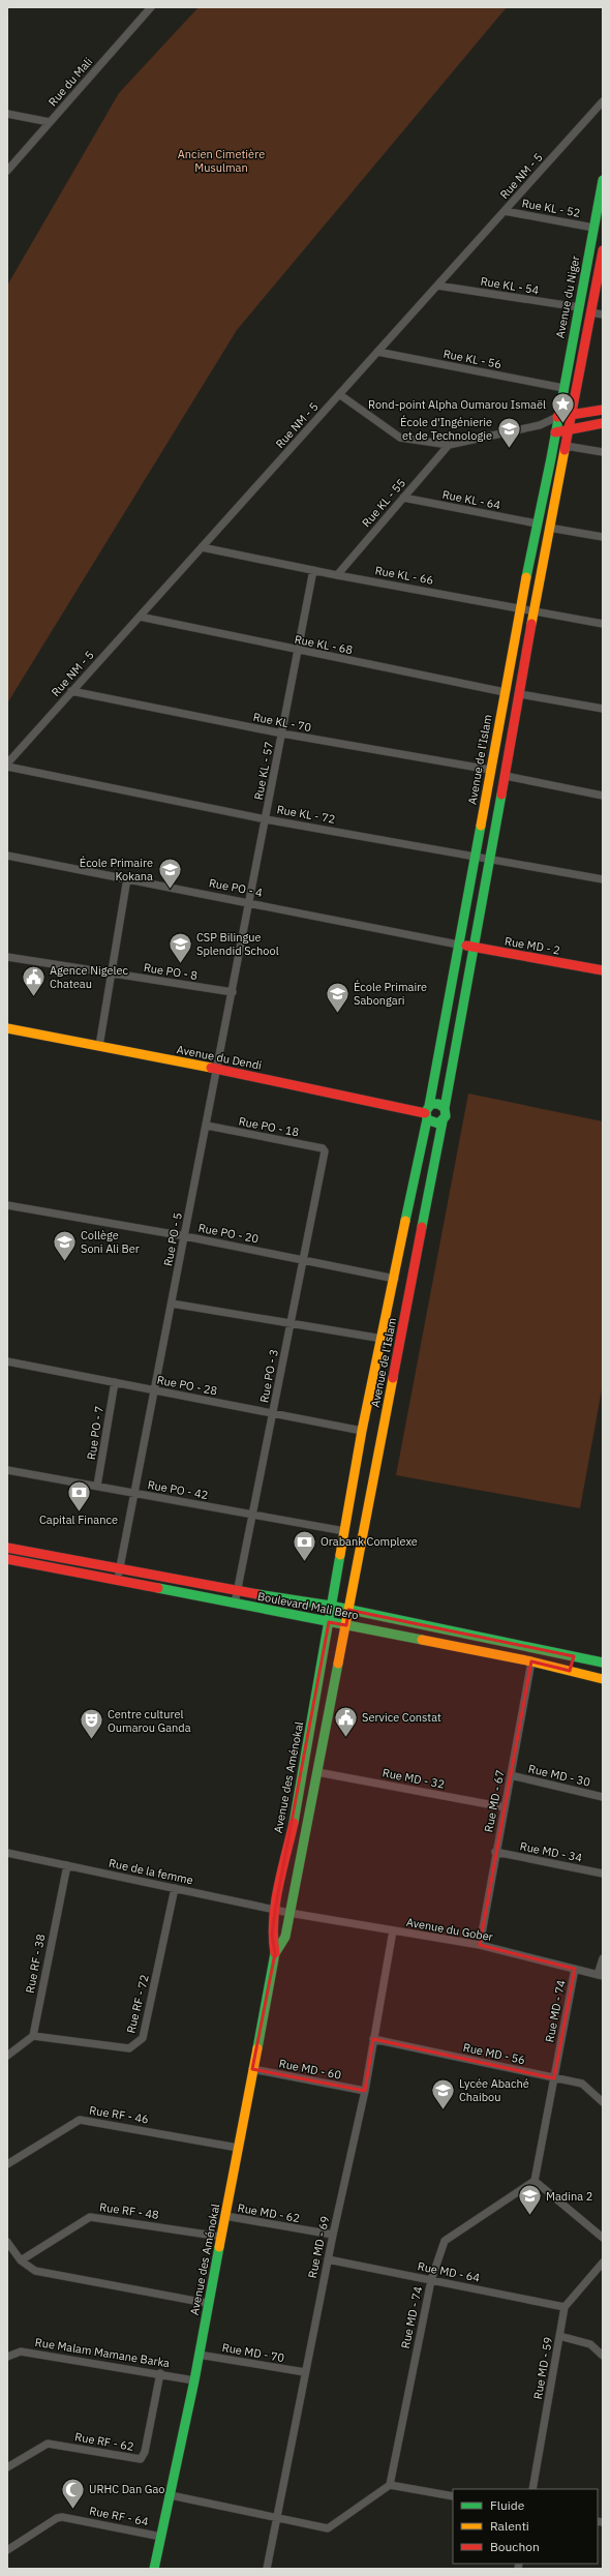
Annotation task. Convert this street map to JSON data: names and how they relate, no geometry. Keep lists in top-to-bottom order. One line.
{"streets":{"main road":["Avenue du Niger","Avenue de l'Islam","Rue MD - 2","Avenue du Dendi","Boulevard Mali Bero","Avenue des Aménokal"],"street":["Rue du Mali","Rue NM - 5","Rue KL - 52","Rue KL - 54","Rue KL - 56","Rue KL - 64","Rue KL - 55","Rue KL - 66","Rue KL - 68","Rue KL - 70","Rue KL - 57","Rue KL - 72","Rue PO - 4","Rue PO - 8","Rue PO - 18","Rue PO - 20","Rue PO - 5","Rue PO - 3","Rue PO - 28","Rue PO - 7","Rue PO - 42","Rue MD - 30","Rue MD - 32","Rue MD - 67","Rue MD - 34","Rue de la femme","Avenue du Gober","Rue RF - 38","Rue RF - 72","Rue MD - 74","Rue MD - 56","Rue MD - 60","Rue RF - 46","Rue RF - 48","Rue MD - 62","Rue MD - 69","Rue MD - 64","Rue Malam Mamane Barka","Rue MD - 70","Rue MD - 59","Rue RF - 62","Rue RF - 64"]},"crossings":[["Rue NM - 5","Rue KL - 52"],["Rue NM - 5","Rue KL - 54"],["Rue NM - 5","Rue KL - 56"],["Rue NM - 5","Rue KL - 66"],["Rue NM - 5","Rue KL - 68"],["Rue NM - 5","Rue KL - 70"],["Rue KL - 52","Avenue du Niger"],["Rue KL - 54","Avenue du Niger"],["Avenue du Niger","Rue KL - 56"],["Avenue du Niger","Avenue de l'Islam"],["Rue KL - 64","Rue KL - 55"],["Rue KL - 64","Avenue de l'Islam"],["Rue KL - 55","Rue KL - 66"],["Rue KL - 66","Avenue de l'Islam"],["Rue KL - 66","Rue KL - 57"],["Rue KL - 68","Avenue de l'Islam"],["Rue KL - 68","Rue KL - 57"],["Rue KL - 70","Avenue de l'Islam"],["Rue KL - 70","Rue KL - 57"],["Avenue de l'Islam","Rue KL - 72"],["Avenue de l'Islam","Rue PO - 4"],["Avenue de l'Islam","Rue MD - 2"],["Avenue de l'Islam","Avenue du Dendi"],["Avenue de l'Islam","Rue PO - 20"],["Avenue de l'Islam","Rue PO - 28"],["Avenue de l'Islam","Rue PO - 42"],["Avenue de l'Islam","Boulevard Mali Bero"],["Avenue de l'Islam","Avenue des Aménokal"],["Rue KL - 57","Rue KL - 72"],["Rue KL - 57","Rue PO - 4"],["Rue KL - 57","Rue PO - 5"],["Rue PO - 4","Rue MD - 2"],["Rue PO - 4","Rue PO - 5"],["Rue PO - 8","Rue PO - 5"],["Avenue du Dendi","Rue PO - 5"],["Rue PO - 18","Rue PO - 5"],["Rue PO - 18","Rue PO - 3"],["Rue PO - 20","Rue PO - 5"],["Rue PO - 20","Rue PO - 3"],["Rue PO - 5","Rue PO - 28"],["Rue PO - 5","Rue PO - 42"],["Rue PO - 5","Boulevard Mali Bero"],["Rue PO - 3","Rue PO - 28"],["Rue PO - 3","Rue PO - 42"],["Rue PO - 3","Boulevard Mali Bero"],["Rue PO - 28","Rue PO - 7"],["Rue PO - 7","Rue PO - 42"],["Boulevard Mali Bero","Avenue des Aménokal"],["Boulevard Mali Bero","Rue MD - 67"],["Rue MD - 30","Rue MD - 67"],["Avenue des Aménokal","Rue MD - 32"],["Avenue des Aménokal","Rue de la femme"],["Avenue des Aménokal","Avenue du Gober"],["Avenue des Aménokal","Rue MD - 60"],["Avenue des Aménokal","Rue RF - 46"],["Avenue des Aménokal","Rue RF - 48"],["Avenue des Aménokal","Rue MD - 62"],["Avenue des Aménokal","Rue Malam Mamane Barka"],["Avenue des Aménokal","Rue MD - 70"],["Avenue des Aménokal","Rue RF - 64"],["Rue MD - 32","Rue MD - 67"],["Rue MD - 67","Rue MD - 34"],["Rue MD - 67","Avenue du Gober"],["Rue de la femme","Avenue du Gober"],["Rue de la femme","Rue RF - 38"],["Rue de la femme","Rue RF - 72"],["Avenue du Gober","Rue MD - 74"],["Avenue du Gober","Rue MD - 69"],["Rue RF - 38","Rue RF - 72"],["Rue MD - 74","Rue MD - 56"],["Rue MD - 74","Rue MD - 64"],["Rue MD - 56","Rue MD - 69"],["Rue MD - 60","Rue MD - 69"],["Rue MD - 62","Rue MD - 69"],["Rue MD - 69","Rue MD - 64"],["Rue MD - 69","Rue MD - 70"],["Rue MD - 64","Rue MD - 59"],["Rue Malam Mamane Barka","Rue RF - 62"]],"parks":["Ancien Cimetière Musulman"],"places":{"place":["Rond-point Alpha Oumarou Ismaël"],"school or university":["École d'Ingénierie et de Technologie","École Primaire Kokana","CSP Bilingue Splendid School","École Primaire Sabongari","Collège Soni Ali Ber","Lycée Abaché Chaibou","Madina 2"],"public building":["Agence Nigelec Chateau","Service Constat"],"bank":["Capital Finance","Orabank Complexe"],"theatre":["Centre culturel Oumarou Ganda"],"mosque":["URHC Dan Gao"]},"legend":["Fluide","Ralenti","Bouchon"]}
